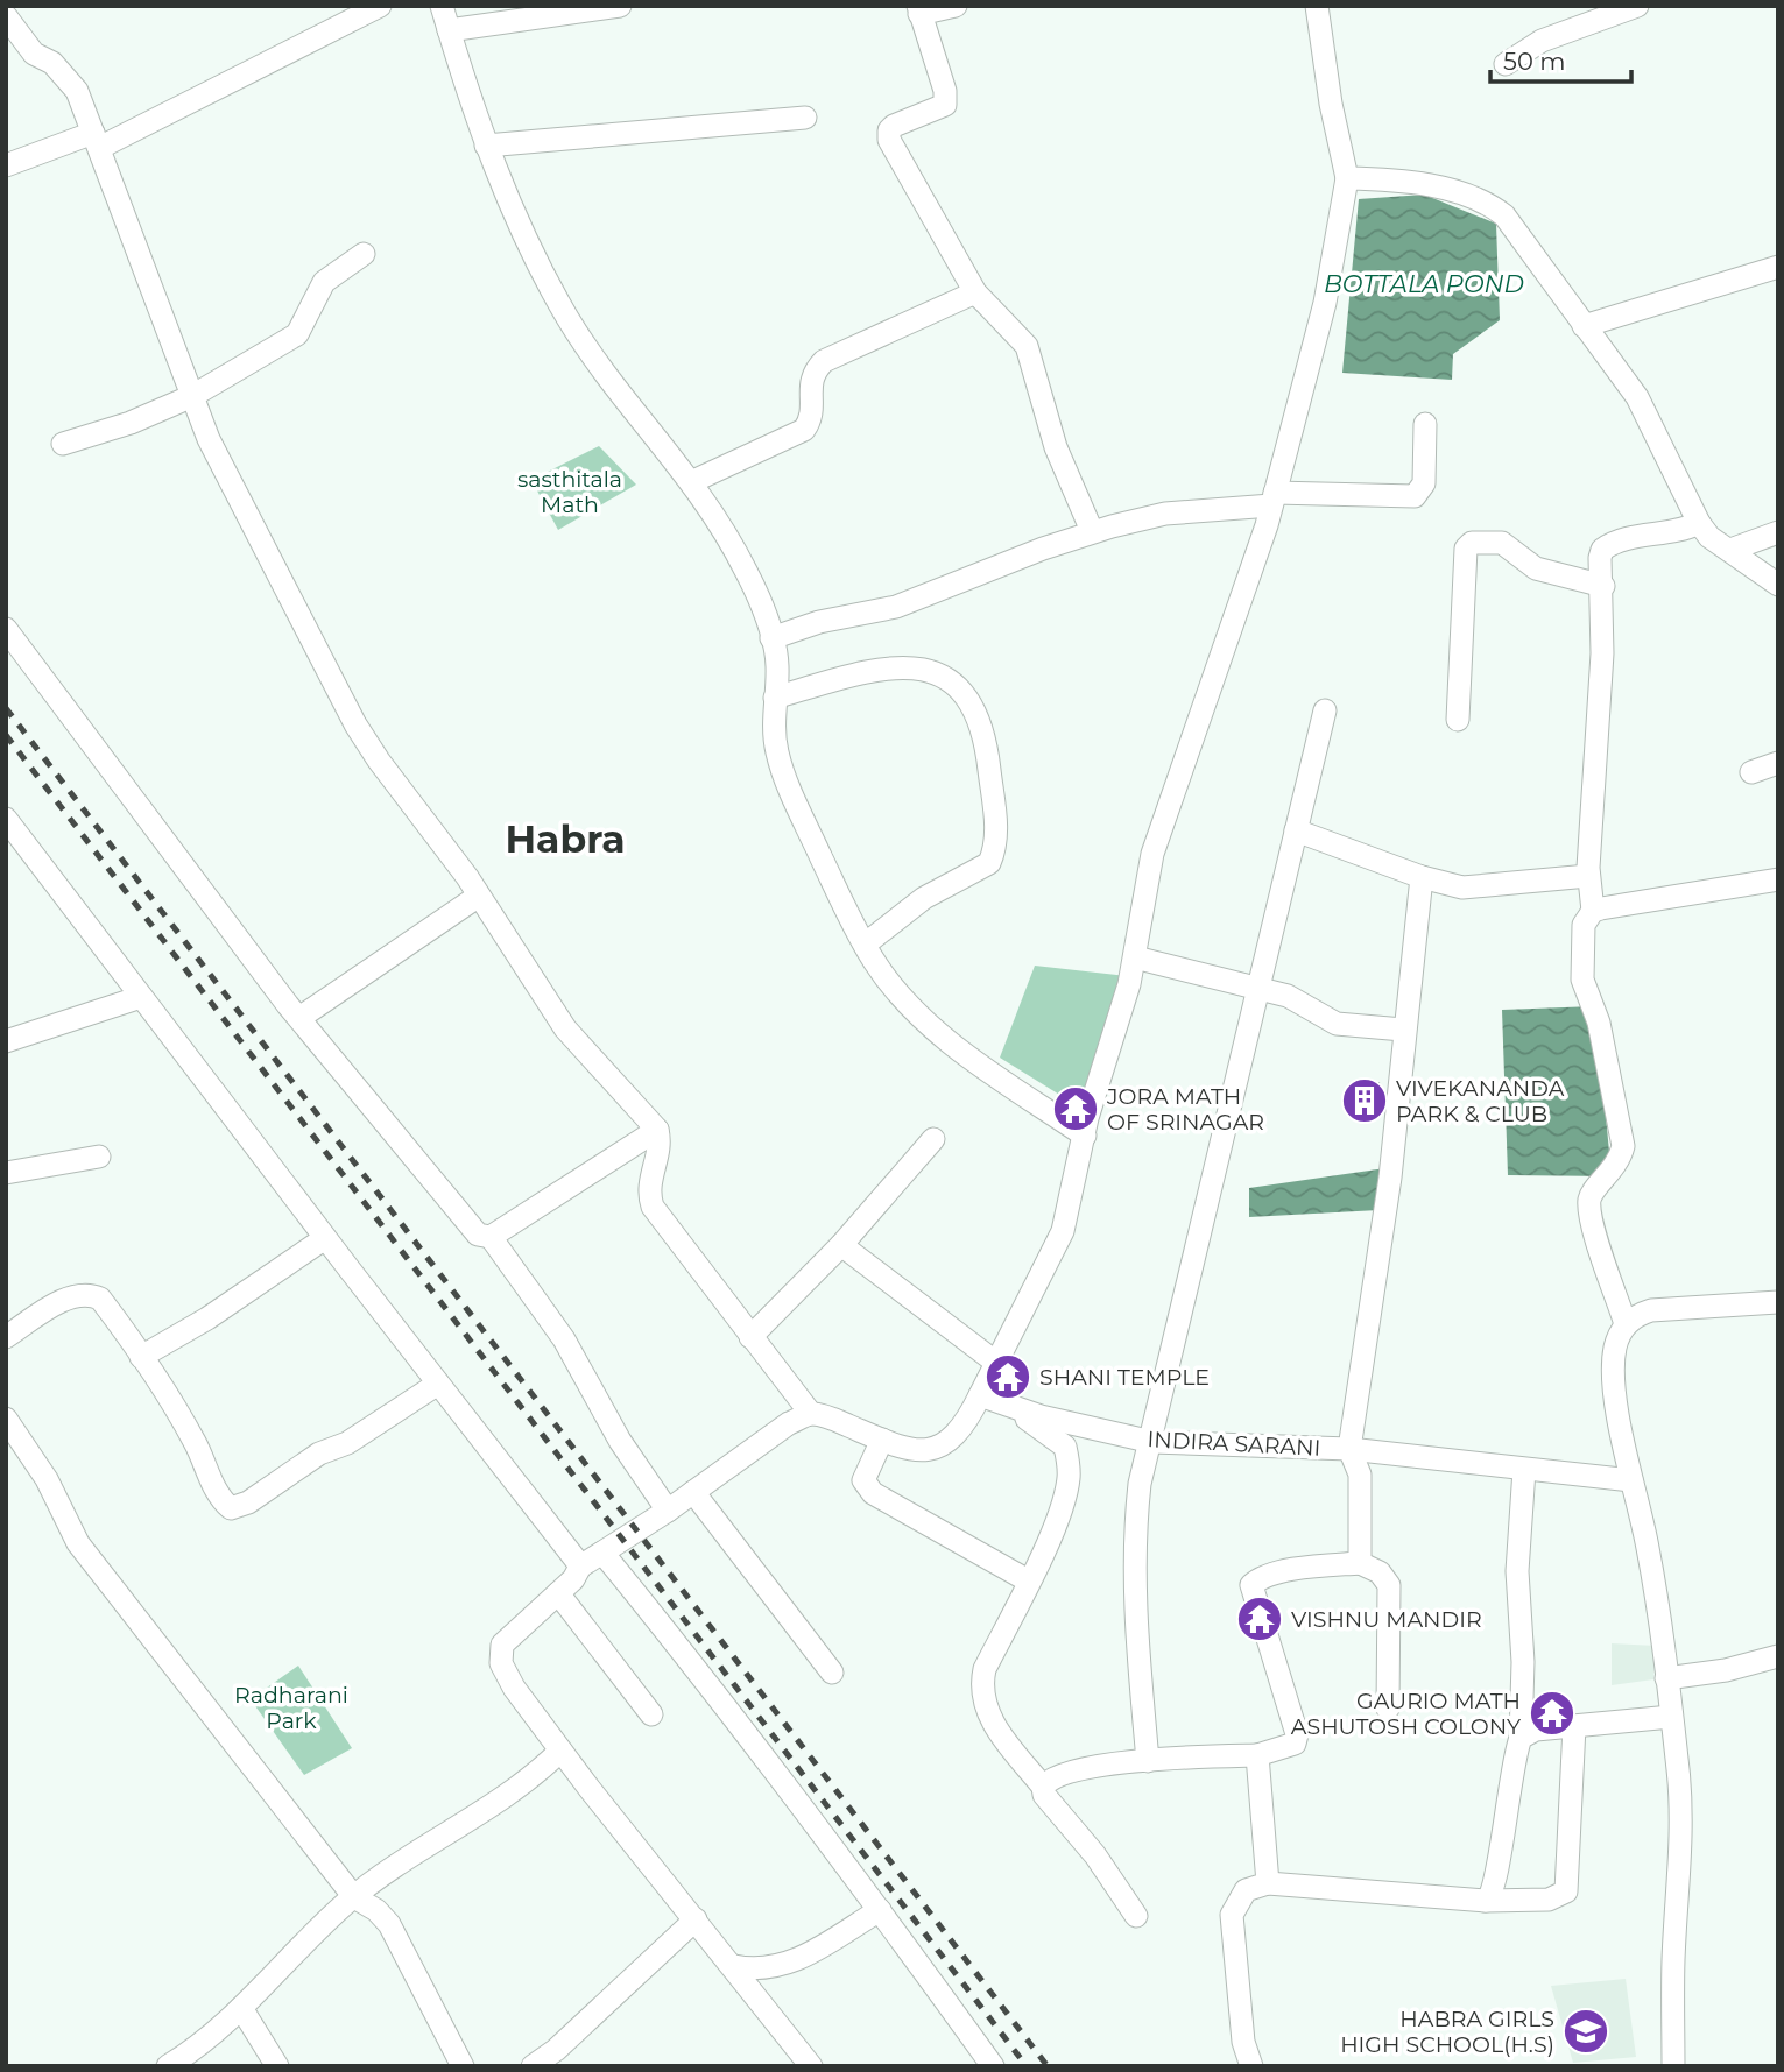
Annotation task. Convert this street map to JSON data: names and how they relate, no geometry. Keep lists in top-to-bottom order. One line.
{"streets":{"street":["INDIRA SARANI"]},"districts":["Habra"],"water":["BOTTALA POND"],"parks":["sasthitala Math","Radharani Park"],"places":{"building":["VIVEKANANDA PARK & CLUB"],"temple":["JORA MATH OF SRINAGAR","SHANI TEMPLE","VISHNU MANDIR","GAURIO MATH ASHUTOSH COLONY"],"school or university":["HABRA GIRLS HIGH SCHOOL(H.S)"]},"scale_bar":"50 m"}
